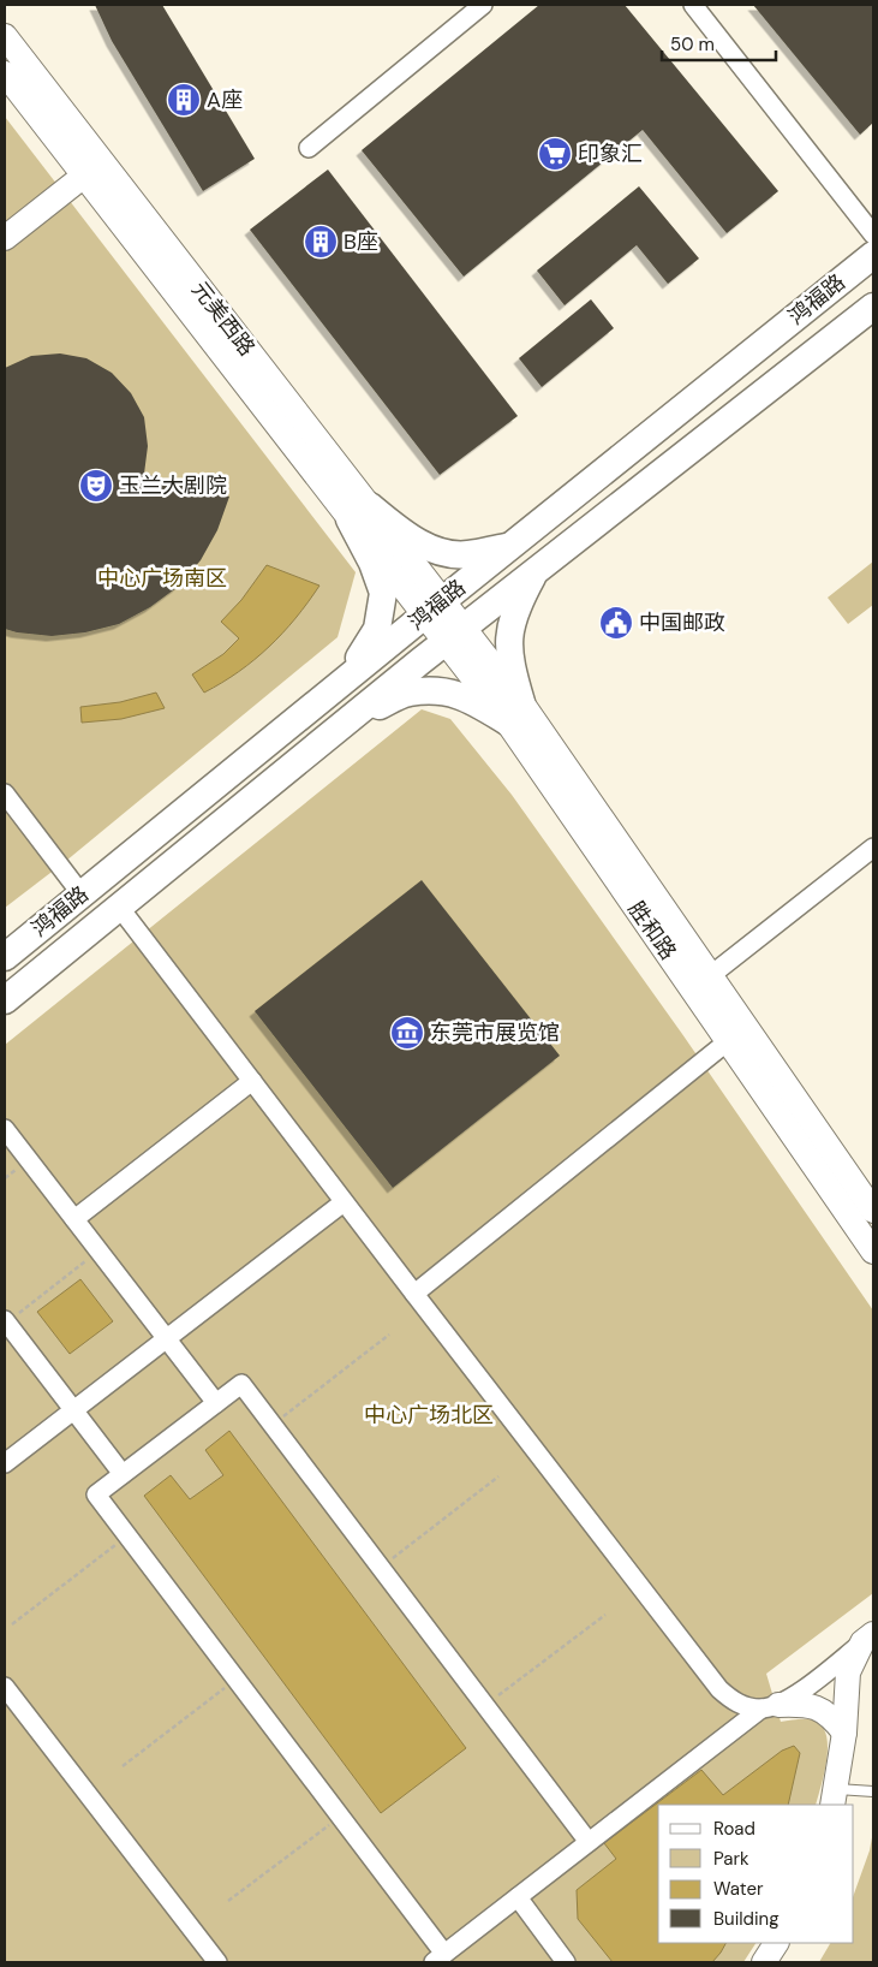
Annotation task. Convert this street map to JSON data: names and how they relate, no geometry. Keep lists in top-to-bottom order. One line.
{"streets":{"main road":["鸿福路","元美西路","胜和路"]},"crossings":[["鸿福路","元美西路"],["鸿福路","胜和路"],["元美西路","胜和路"]],"parks":["中心广场南区","中心广场北区"],"places":{"building":["A座","B座"],"supermarket":["印象汇"],"theatre":["玉兰大剧院"],"public building":["中国邮政"],"museum":["东莞市展览馆"]},"legend":["Road","Park","Water","Building"],"scale_bar":"50 m"}
